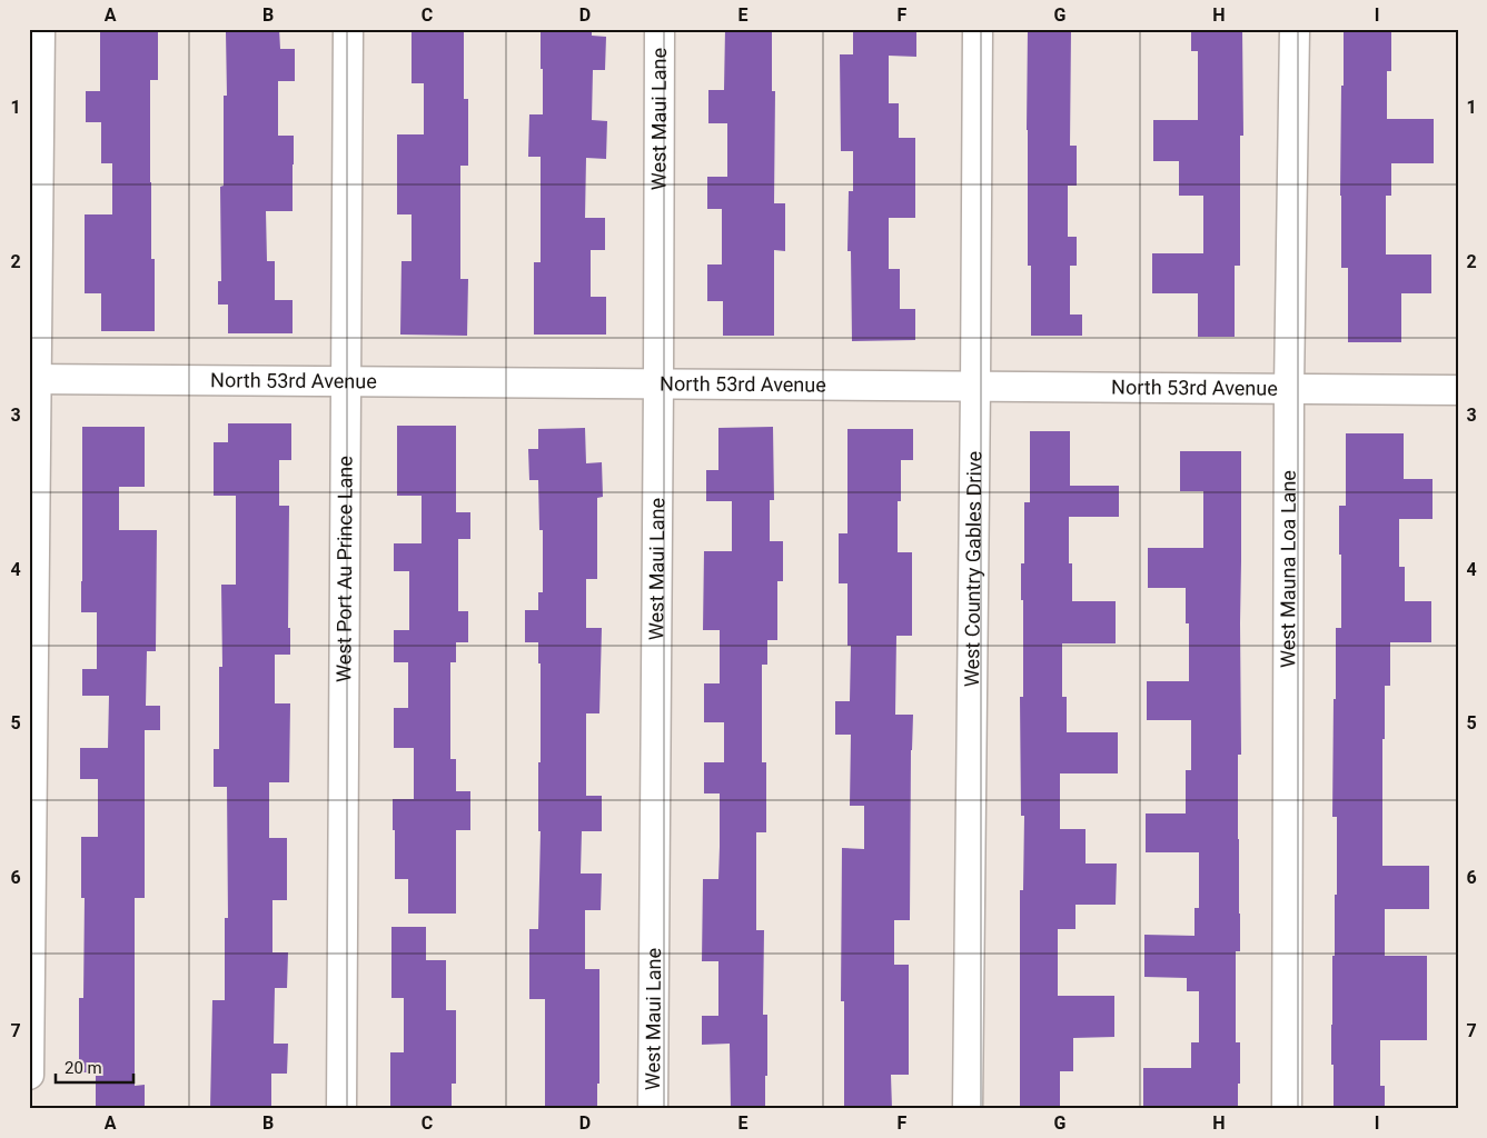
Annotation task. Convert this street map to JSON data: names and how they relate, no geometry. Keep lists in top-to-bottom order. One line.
{"streets":{"street":["West Maui Lane","North 53rd Avenue","West Port Au Prince Lane","West Country Gables Drive","West Mauna Loa Lane"]},"crossings":[["West Maui Lane","North 53rd Avenue"],["North 53rd Avenue","West Port Au Prince Lane"],["North 53rd Avenue","West Country Gables Drive"],["North 53rd Avenue","West Mauna Loa Lane"]],"scale_bar":"20 m","grid":{"columns":["A","B","C","D","E","F","G","H","I"],"rows":["1","2","3","4","5","6","7"]}}
